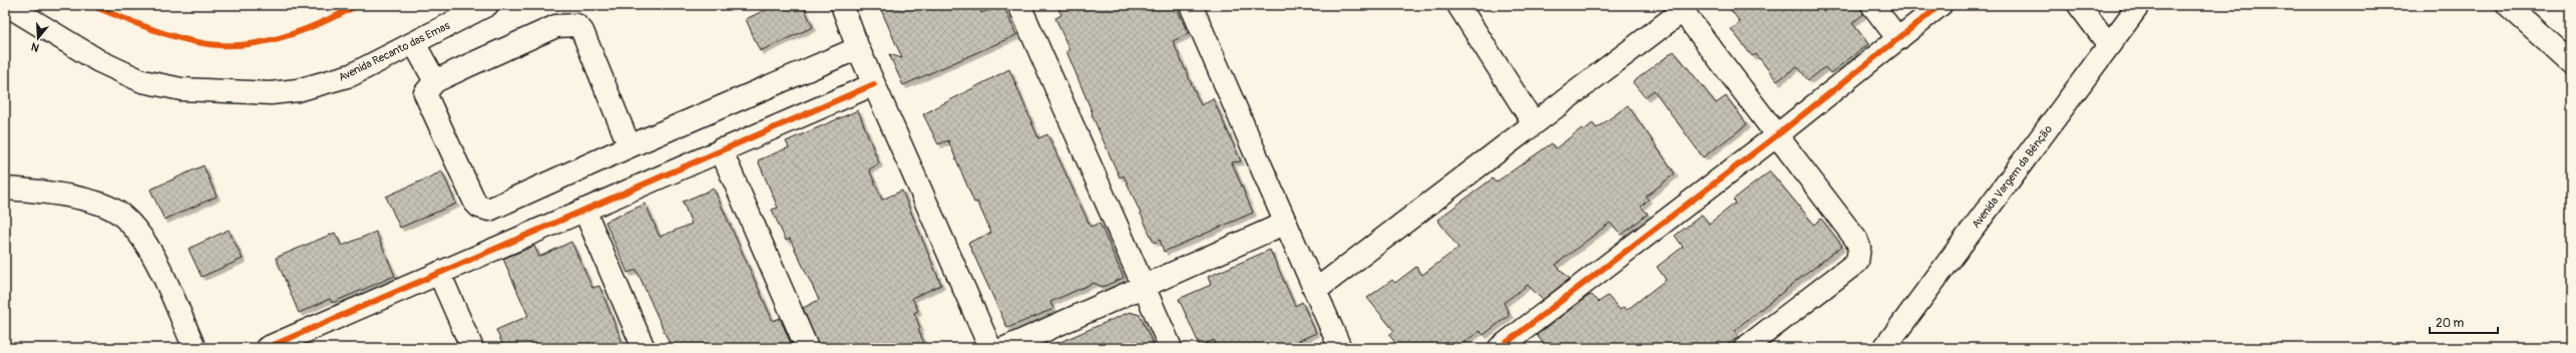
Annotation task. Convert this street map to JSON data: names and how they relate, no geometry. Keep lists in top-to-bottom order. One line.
{"streets":{"street":["Avenida Recanto das Emas","Avenida Vargem da Bênção"]},"scale_bar":"20 m","north":"bottom"}
